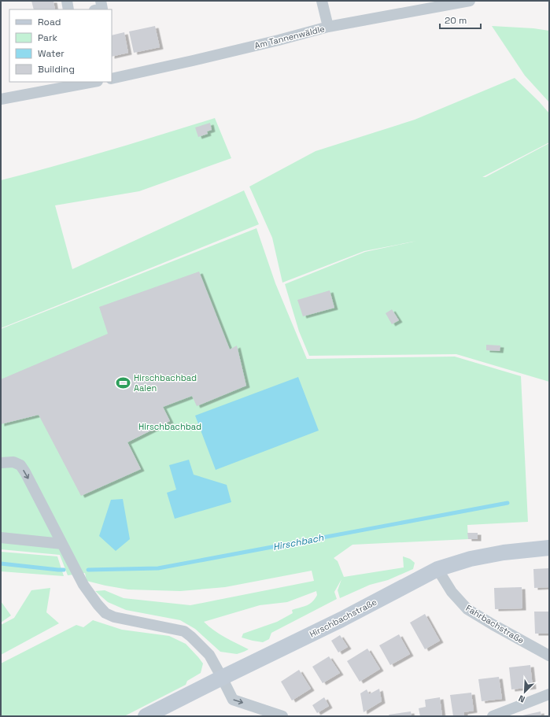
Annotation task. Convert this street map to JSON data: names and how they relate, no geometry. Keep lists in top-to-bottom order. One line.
{"streets":{"street":["Am Tannenwäldle","Hirschbachstraße","Fahrbachstraße"]},"crossings":[["Hirschbachstraße","Fahrbachstraße"]],"water":["Hirschbach"],"parks":["Hirschbachbad"],"places":{"sports":["Hirschbachbad Aalen"]},"legend":["Road","Park","Water","Building"],"scale_bar":"20 m","north":"bottom left"}
